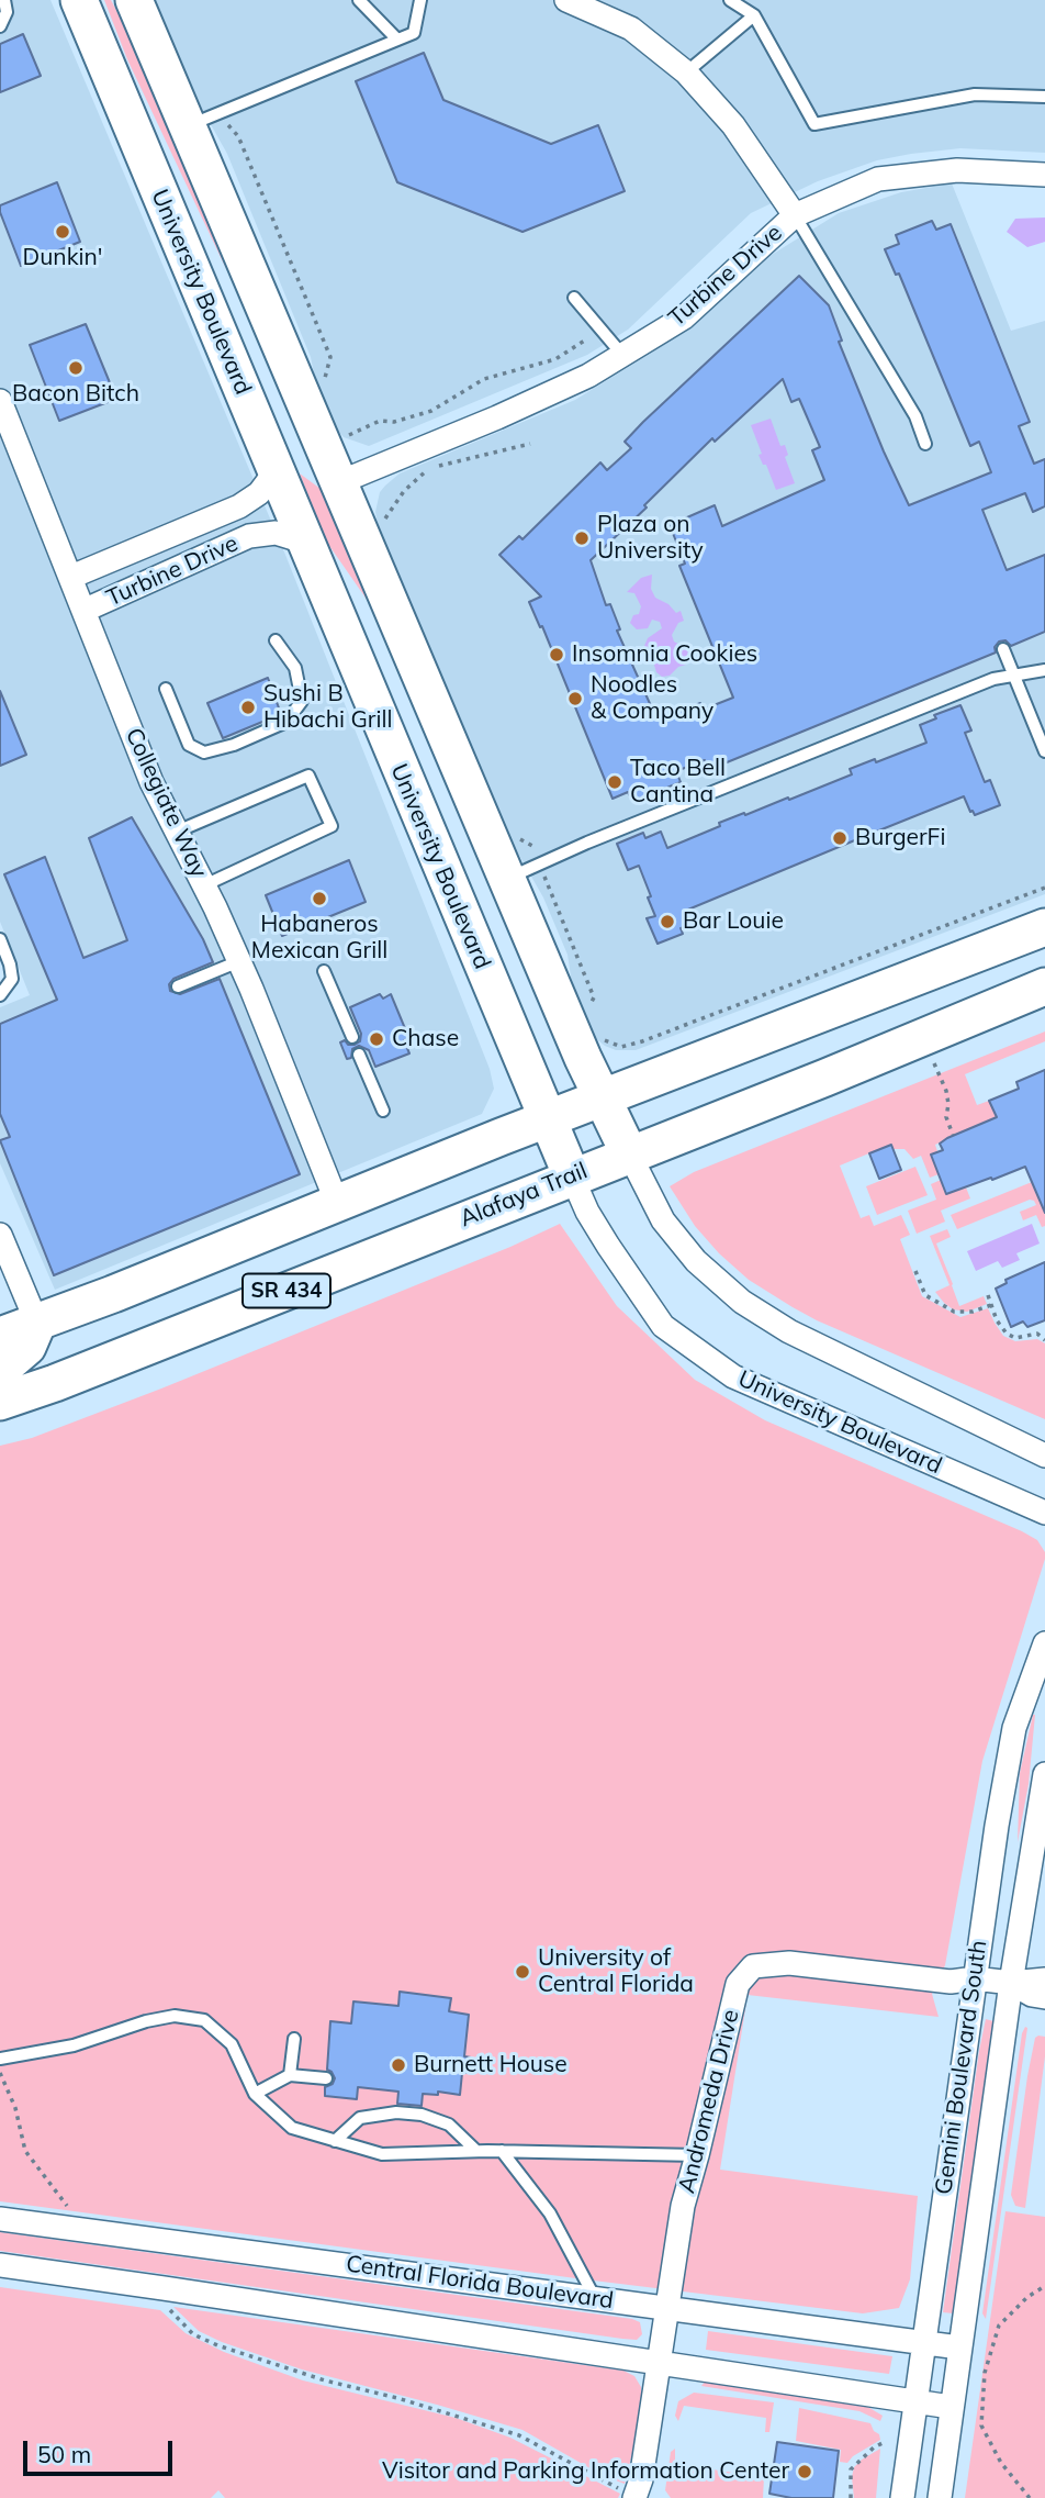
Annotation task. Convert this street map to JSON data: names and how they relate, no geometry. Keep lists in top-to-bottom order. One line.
{"streets":{"main road":["University Boulevard","Alafaya Trail","SR 434"],"street":["Turbine Drive","Collegiate Way","Gemini Boulevard South","Andromeda Drive","Central Florida Boulevard"]},"crossings":[["Turbine Drive","University Boulevard"],["Turbine Drive","Collegiate Way"],["University Boulevard","Alafaya Trail"],["University Boulevard","SR 434"],["Collegiate Way","SR 434"],["Gemini Boulevard South","Andromeda Drive"],["Gemini Boulevard South","Central Florida Boulevard"],["Andromeda Drive","Central Florida Boulevard"]],"places":["Dunkin'","Bacon Bitch","Plaza on University","Insomnia Cookies","Noodles & Company","Sushi B Hibachi Grill","Taco Bell Cantina","BurgerFi","Habaneros Mexican Grill","Bar Louie","Chase","University of Central Florida","Burnett House","Visitor and Parking Information Center"],"scale_bar":"50 m"}
